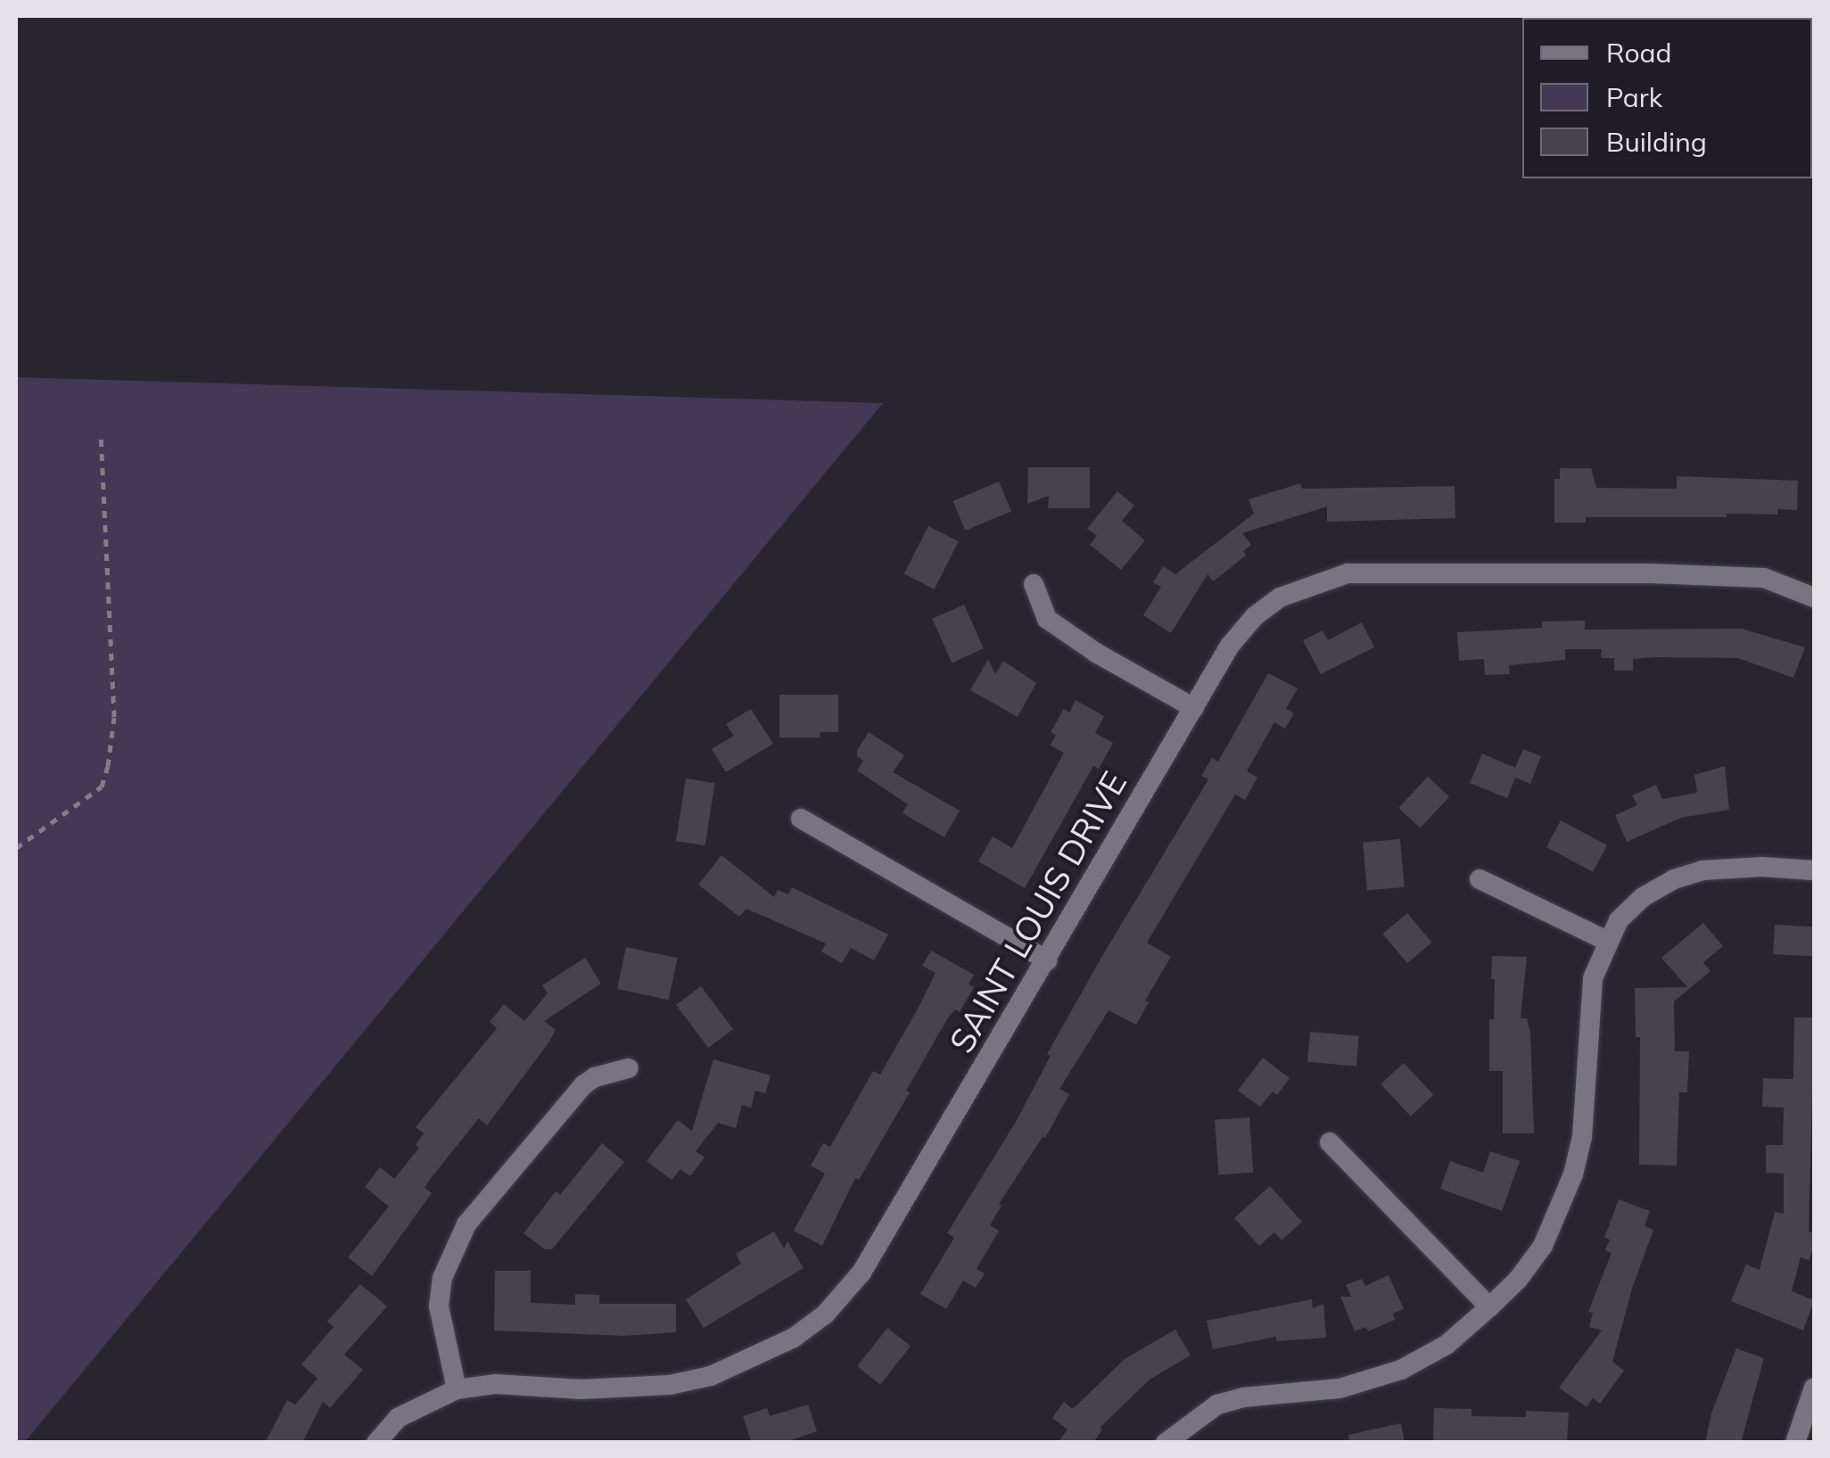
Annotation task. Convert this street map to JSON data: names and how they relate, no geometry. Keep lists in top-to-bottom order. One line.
{"streets":{"street":["SAINT LOUIS DRIVE"]},"legend":["Road","Park","Building"]}
